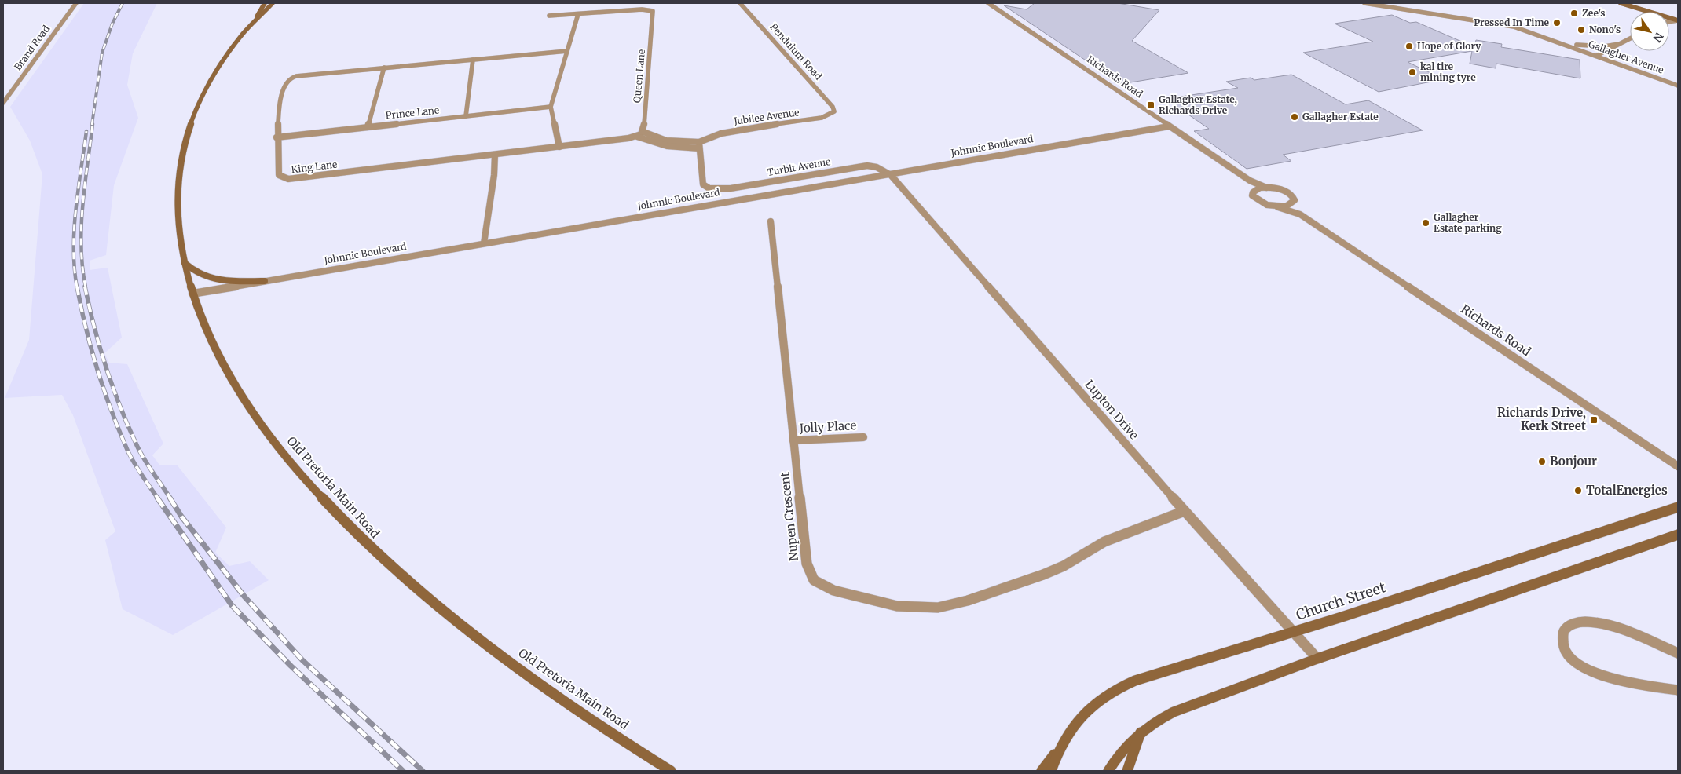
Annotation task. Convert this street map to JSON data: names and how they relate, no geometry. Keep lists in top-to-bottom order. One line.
{"streets":{"main road":["Old Pretoria Main Road","Church Street"],"street":["Brand Road","Pendulum Road","Gallagher Avenue","Queen Lane","Richards Road","Prince Lane","Jubilee Avenue","Johnnic Boulevard","King Lane","Turbit Avenue","Lupton Drive","Jolly Place","Nupen Crescent"]},"crossings":[["Pendulum Road","Jubilee Avenue"],["Richards Road","Johnnic Boulevard"],["Prince Lane","King Lane"],["Johnnic Boulevard","Turbit Avenue"],["Johnnic Boulevard","Lupton Drive"],["Johnnic Boulevard","Old Pretoria Main Road"],["Turbit Avenue","Lupton Drive"],["Lupton Drive","Nupen Crescent"],["Lupton Drive","Church Street"],["Jolly Place","Nupen Crescent"]],"places":{"other":["Zee's","Pressed In Time","Nono's","Hope of Glory","kal tire mining tyre","Gallagher Estate","Gallagher Estate parking","Bonjour","TotalEnergies"],"transit":["Gallagher Estate, Richards Drive","Richards Drive, Kerk Street"]},"north":"bottom right"}
